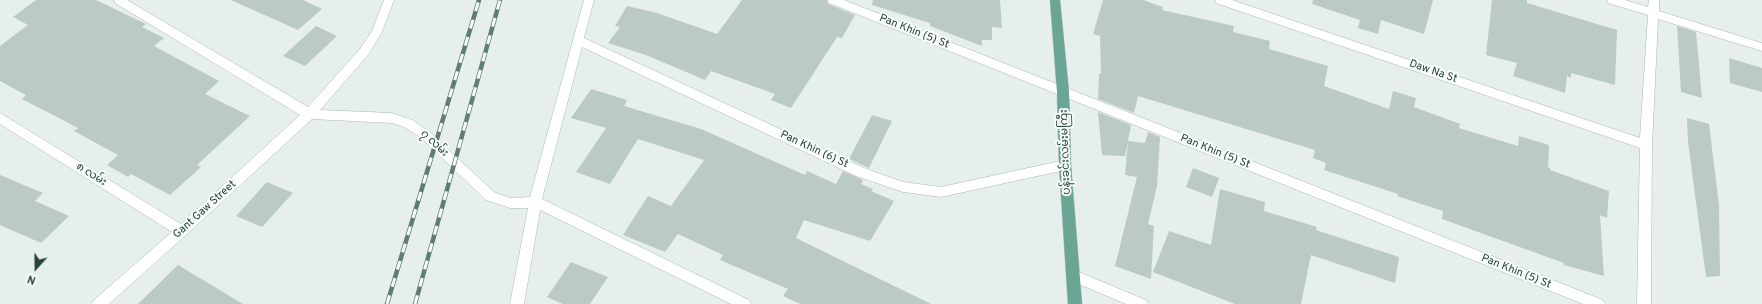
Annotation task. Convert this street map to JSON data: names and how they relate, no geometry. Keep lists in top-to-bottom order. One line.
{"streets":{"main road":["ပန်းခင်းလမ်းမကြီး"],"street":["Pan Khin (5) St","Daw Na St","၇ လမ်း","Pan Khin (6) St","၈ လမ်း","Gant Gaw Street"]},"crossings":[["Pan Khin (5) St","ပန်းခင်းလမ်းမကြီး"],["၇ လမ်း","Gant Gaw Street"],["Pan Khin (6) St","ပန်းခင်းလမ်းမကြီး"],["၈ လမ်း","Gant Gaw Street"]],"north":"bottom"}
